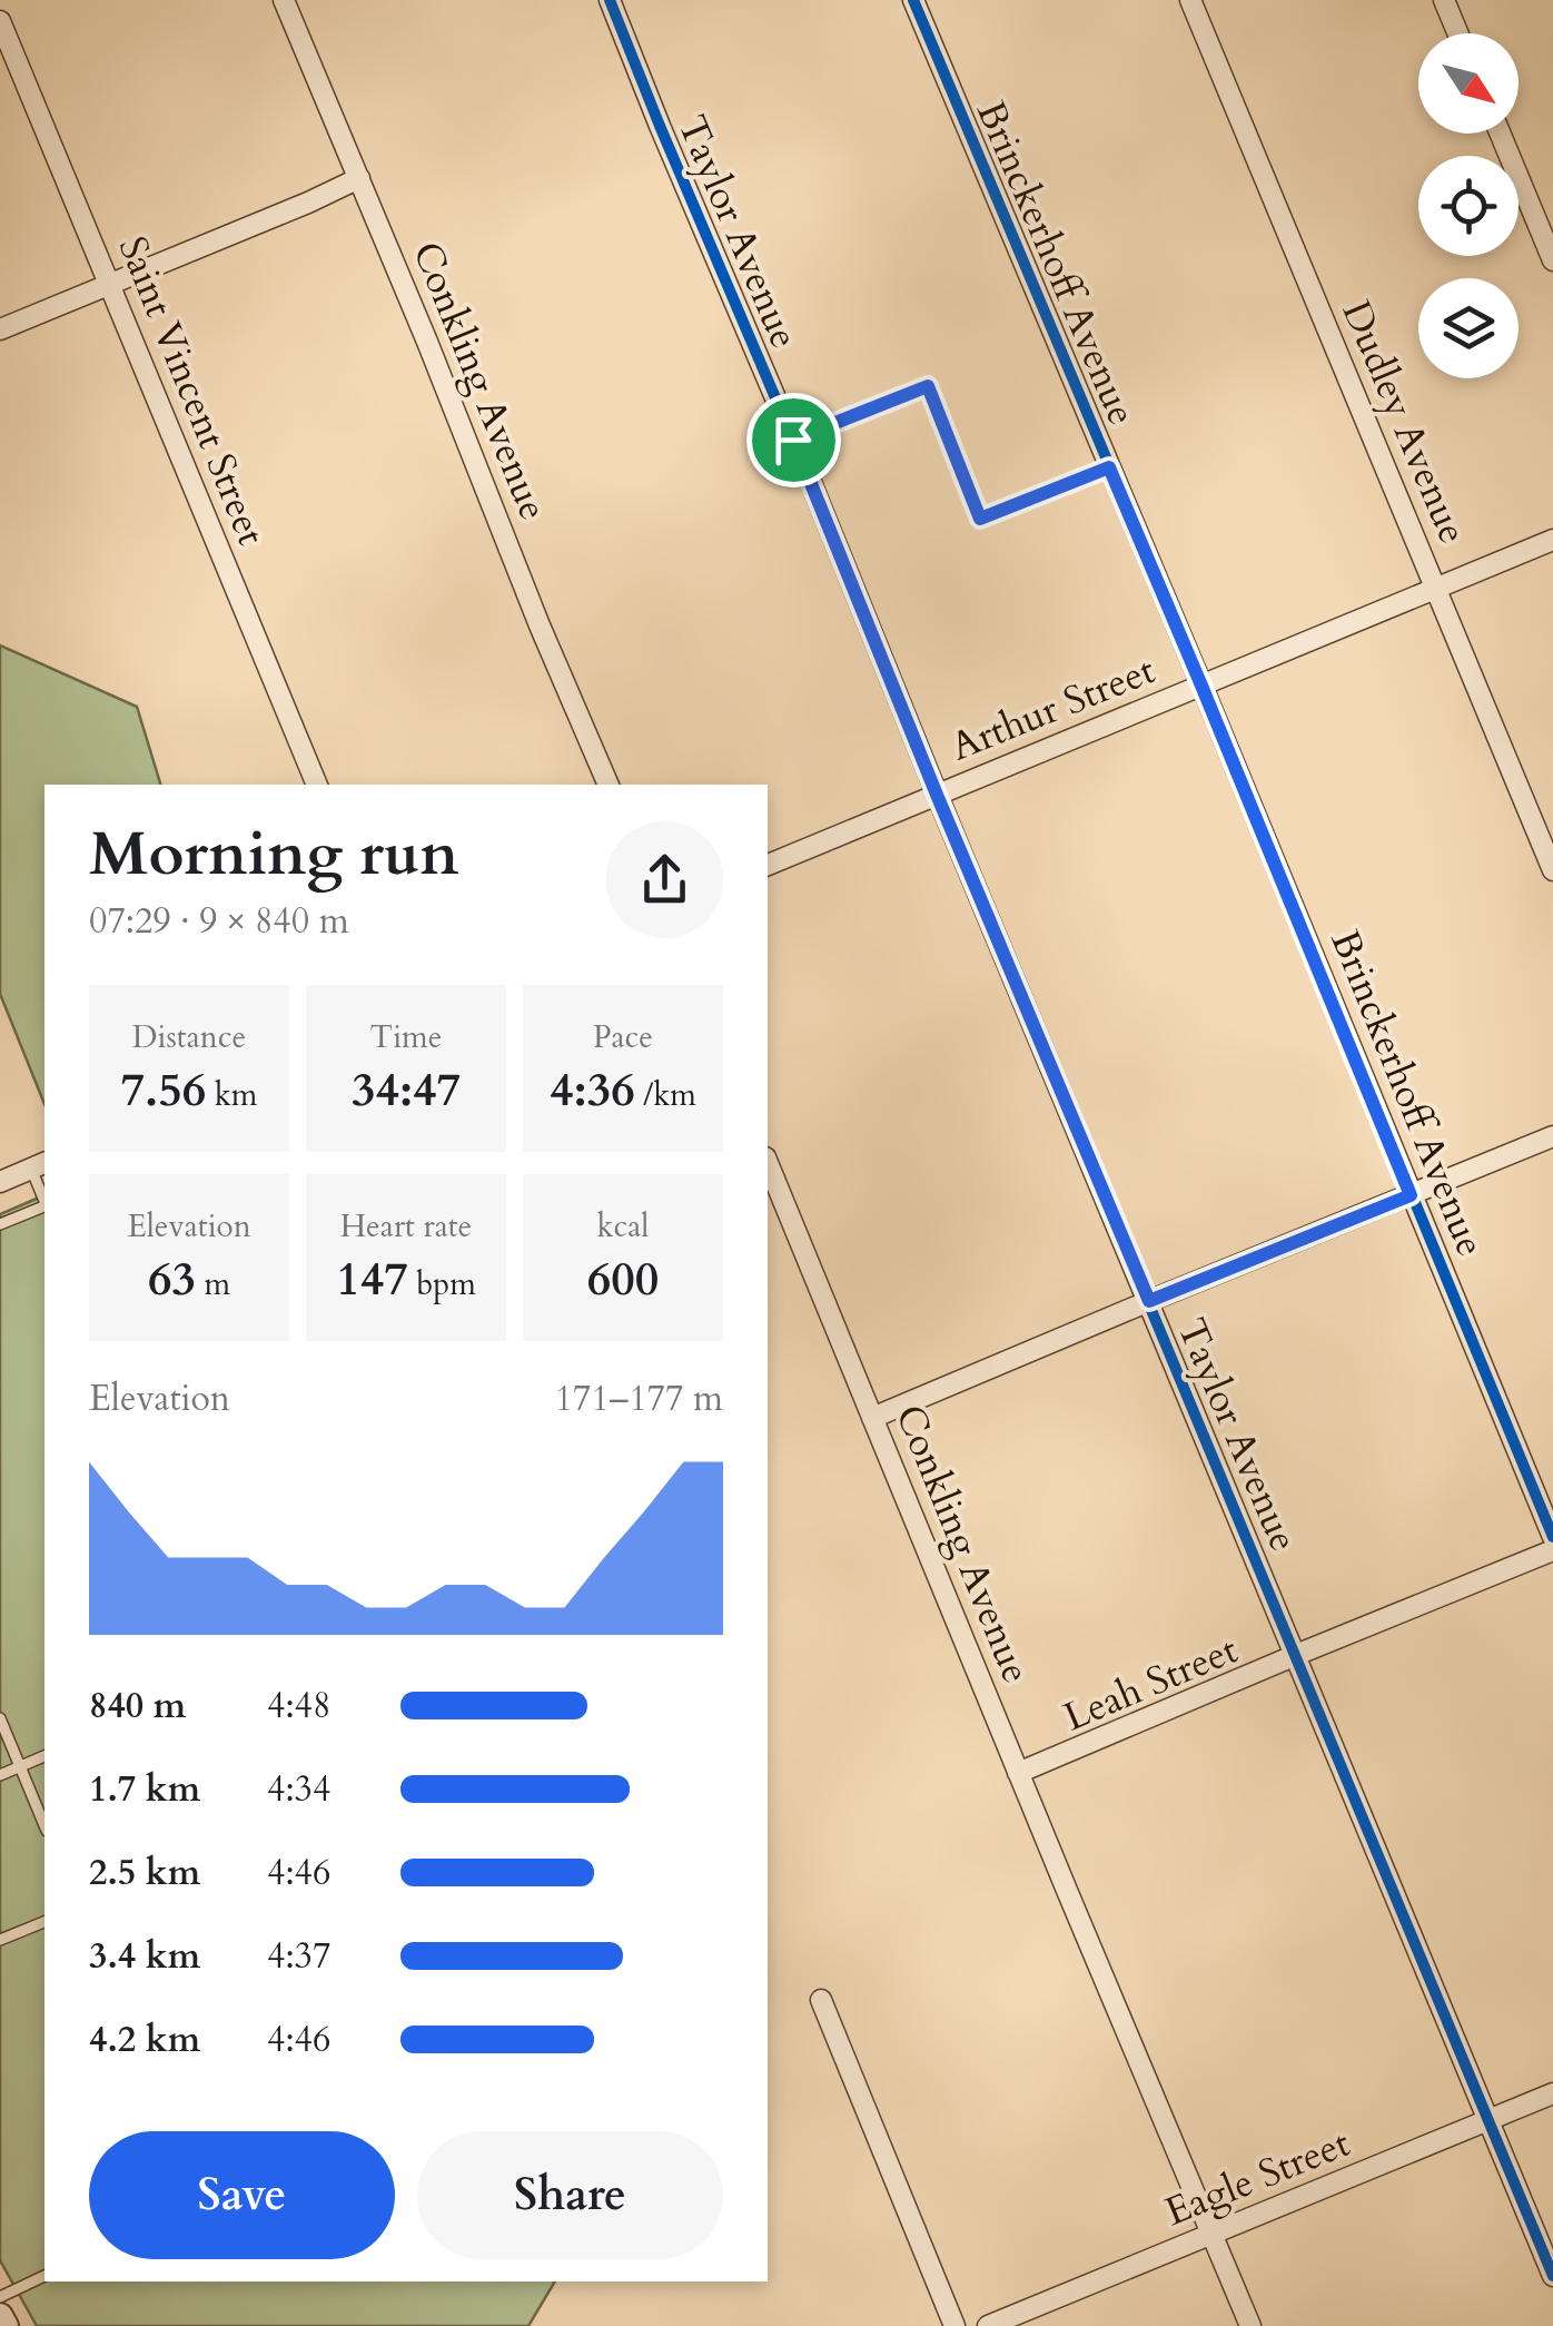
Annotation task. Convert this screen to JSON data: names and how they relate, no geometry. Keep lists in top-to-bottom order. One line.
{"streets":{"street":["Taylor Avenue","Brinckerhoff Avenue","Conkling Avenue","Saint Vincent Street","Dudley Avenue","Arthur Street","Leah Street","Eagle Street"]},"crossings":[["Taylor Avenue","Arthur Street"],["Taylor Avenue","Leah Street"],["Taylor Avenue","Eagle Street"],["Brinckerhoff Avenue","Arthur Street"],["Conkling Avenue","Leah Street"],["Conkling Avenue","Eagle Street"],["Dudley Avenue","Arthur Street"]],"north":"bottom right","page":{"heading":["Morning run","07:29 · 9 × 840 m"],"stats":[["Distance","7.56 km"],["Time","34:47"],["Pace","4:36 /km"],["Elevation","63 m"],["Heart rate","147 bpm"],["kcal","600"]],"chart":["Elevation","171–177 m"],"list":[{"name":"840 m","note":"4:48"},{"name":"1.7 km","note":"4:34"},{"name":"2.5 km","note":"4:46"},{"name":"3.4 km","note":"4:37"},{"name":"4.2 km","note":"4:46"}],"buttons":["Save","Share"]}}
